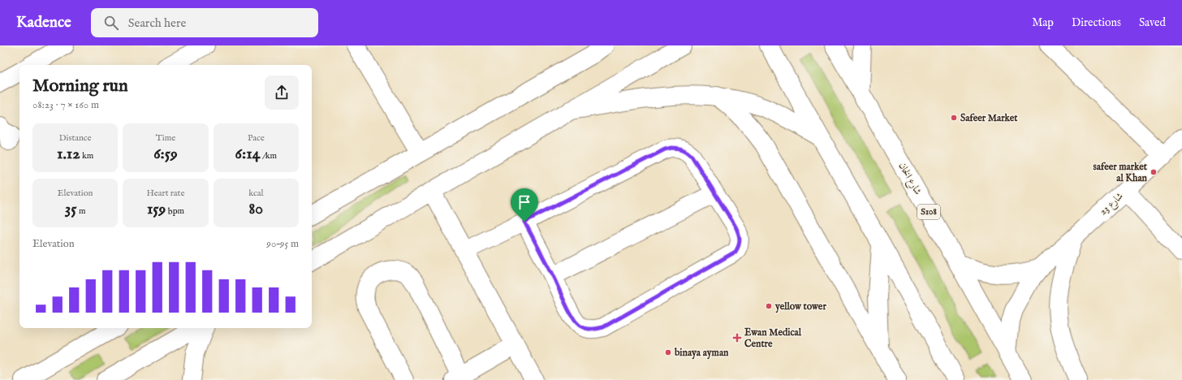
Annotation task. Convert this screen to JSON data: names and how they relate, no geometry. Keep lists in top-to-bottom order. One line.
{"streets":{"street":["شارع الخان","شارع 23","S108"]},"crossings":[["شارع الخان","شارع 23"]],"places":{"other":["Safeer Market","safeer market al Khan","yellow tower","binaya ayman"],"health":["Ewan Medical Centre"]},"page":{"header":"Kadence","search":"Search here","nav":["Map","Directions","Saved"],"heading":["Morning run","08:23 · 7 × 160 m"],"stats":[["Distance","1.12 km"],["Time","6:59"],["Pace","6:14 /km"],["Elevation","35 m"],["Heart rate","159 bpm"],["kcal","80"]],"chart":["Elevation","90–95 m"]}}
